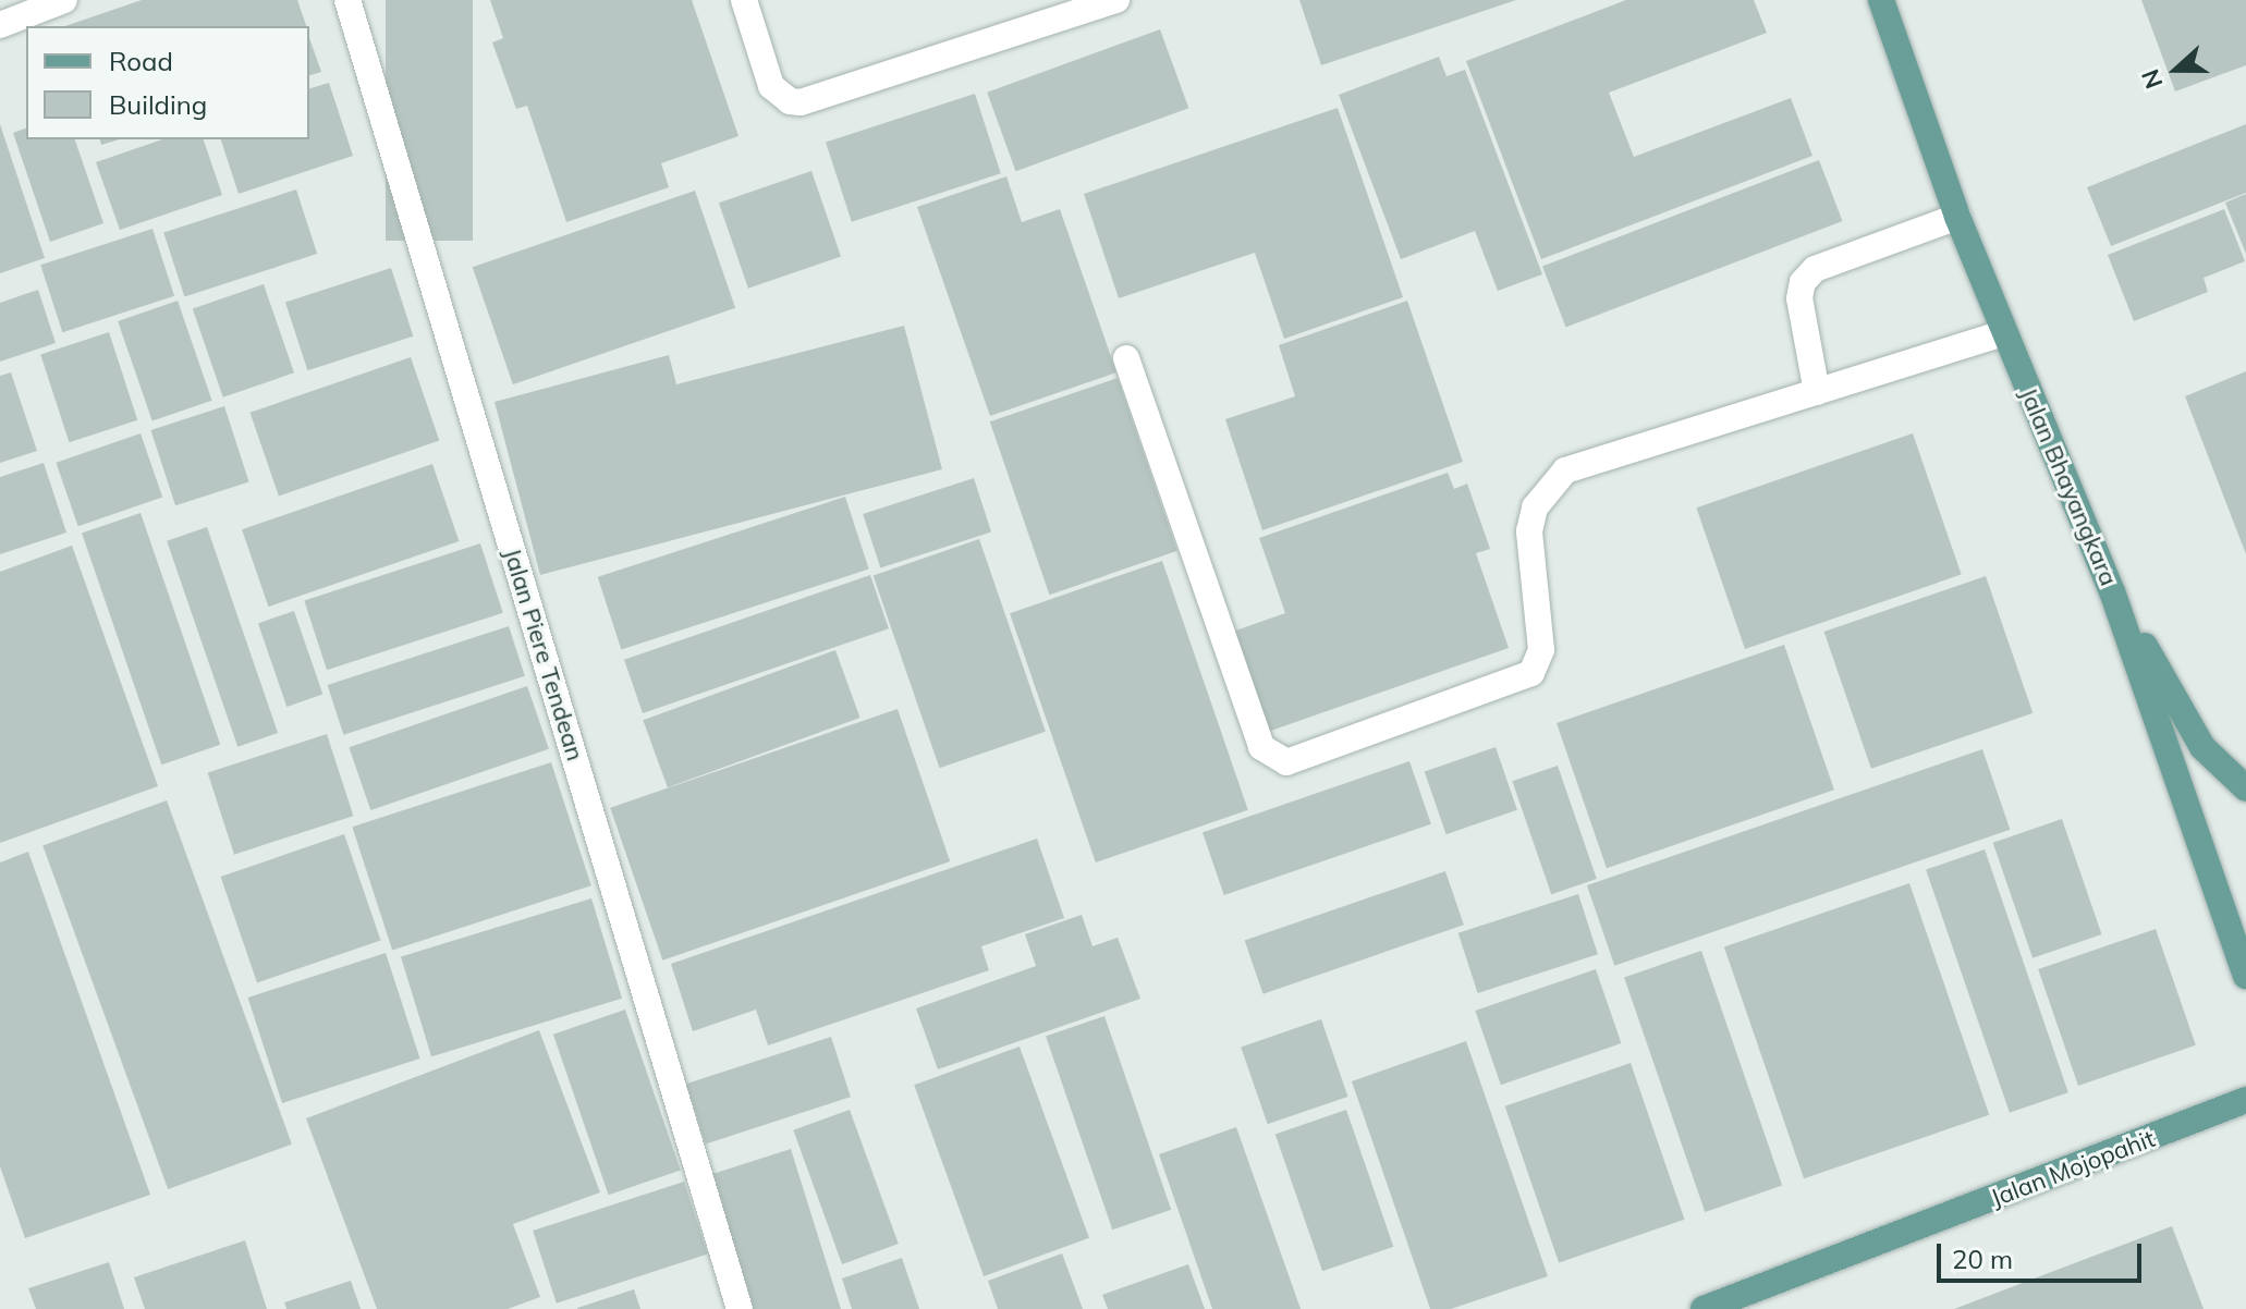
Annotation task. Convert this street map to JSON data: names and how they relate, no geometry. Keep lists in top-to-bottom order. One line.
{"streets":{"main road":["Jalan Bhayangkara","Jalan Mojopahit"],"street":["Jalan Piere Tendean"]},"legend":["Road","Building"],"scale_bar":"20 m","north":"left"}
